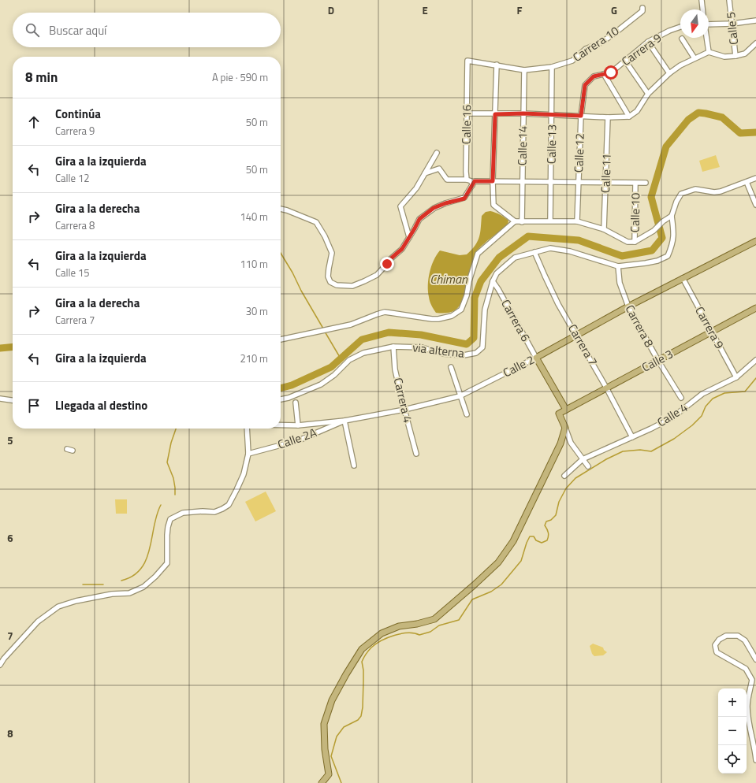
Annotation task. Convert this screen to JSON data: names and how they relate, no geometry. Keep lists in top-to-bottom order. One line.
{"streets":{"main road":["Carrera 6","Calle 3","Calle 2"],"street":["Calle 5","Carrera 10","Carrera 9","Calle 16","Calle 13","Calle 14","Calle 12","Calle 11","Calle 10","Carrera 8","Carrera 7","via alterna","Carrera 4","Calle 4","Calle 2A"]},"crossings":[["Carrera 10","Calle 16"],["Carrera 10","Calle 13"],["Carrera 10","Calle 14"],["Carrera 9","Calle 12"],["Carrera 9","Calle 3"],["Carrera 9","Calle 2"],["Carrera 9","Calle 4"],["Carrera 6","via alterna"],["Carrera 6","Calle 3"],["Carrera 6","Calle 2"],["Carrera 8","via alterna"],["Carrera 8","Calle 3"],["Carrera 8","Calle 2"],["Carrera 7","via alterna"],["Carrera 7","Calle 3"],["Carrera 7","Calle 2"],["Carrera 7","Calle 4"],["via alterna","Carrera 4"],["Calle 2","Carrera 4"],["Calle 2","Calle 2A"]],"water":["Chiman"],"north":"bottom","page":{"search":"Buscar aquí","heading":["8 min","A pie · 590 m"],"list":[["Continúa","Carrera 9","50 m"],["Gira a la izquierda","Calle 12","50 m"],["Gira a la derecha","Carrera 8","140 m"],["Gira a la izquierda","Calle 15","110 m"],["Gira a la derecha","Carrera 7","30 m"],["Gira a la izquierda","210 m"],"Llegada al destino"],"map_buttons":["+","−"]},"grid":{"columns":["D","E","F","G"],"rows":["5","6","7","8"]}}
